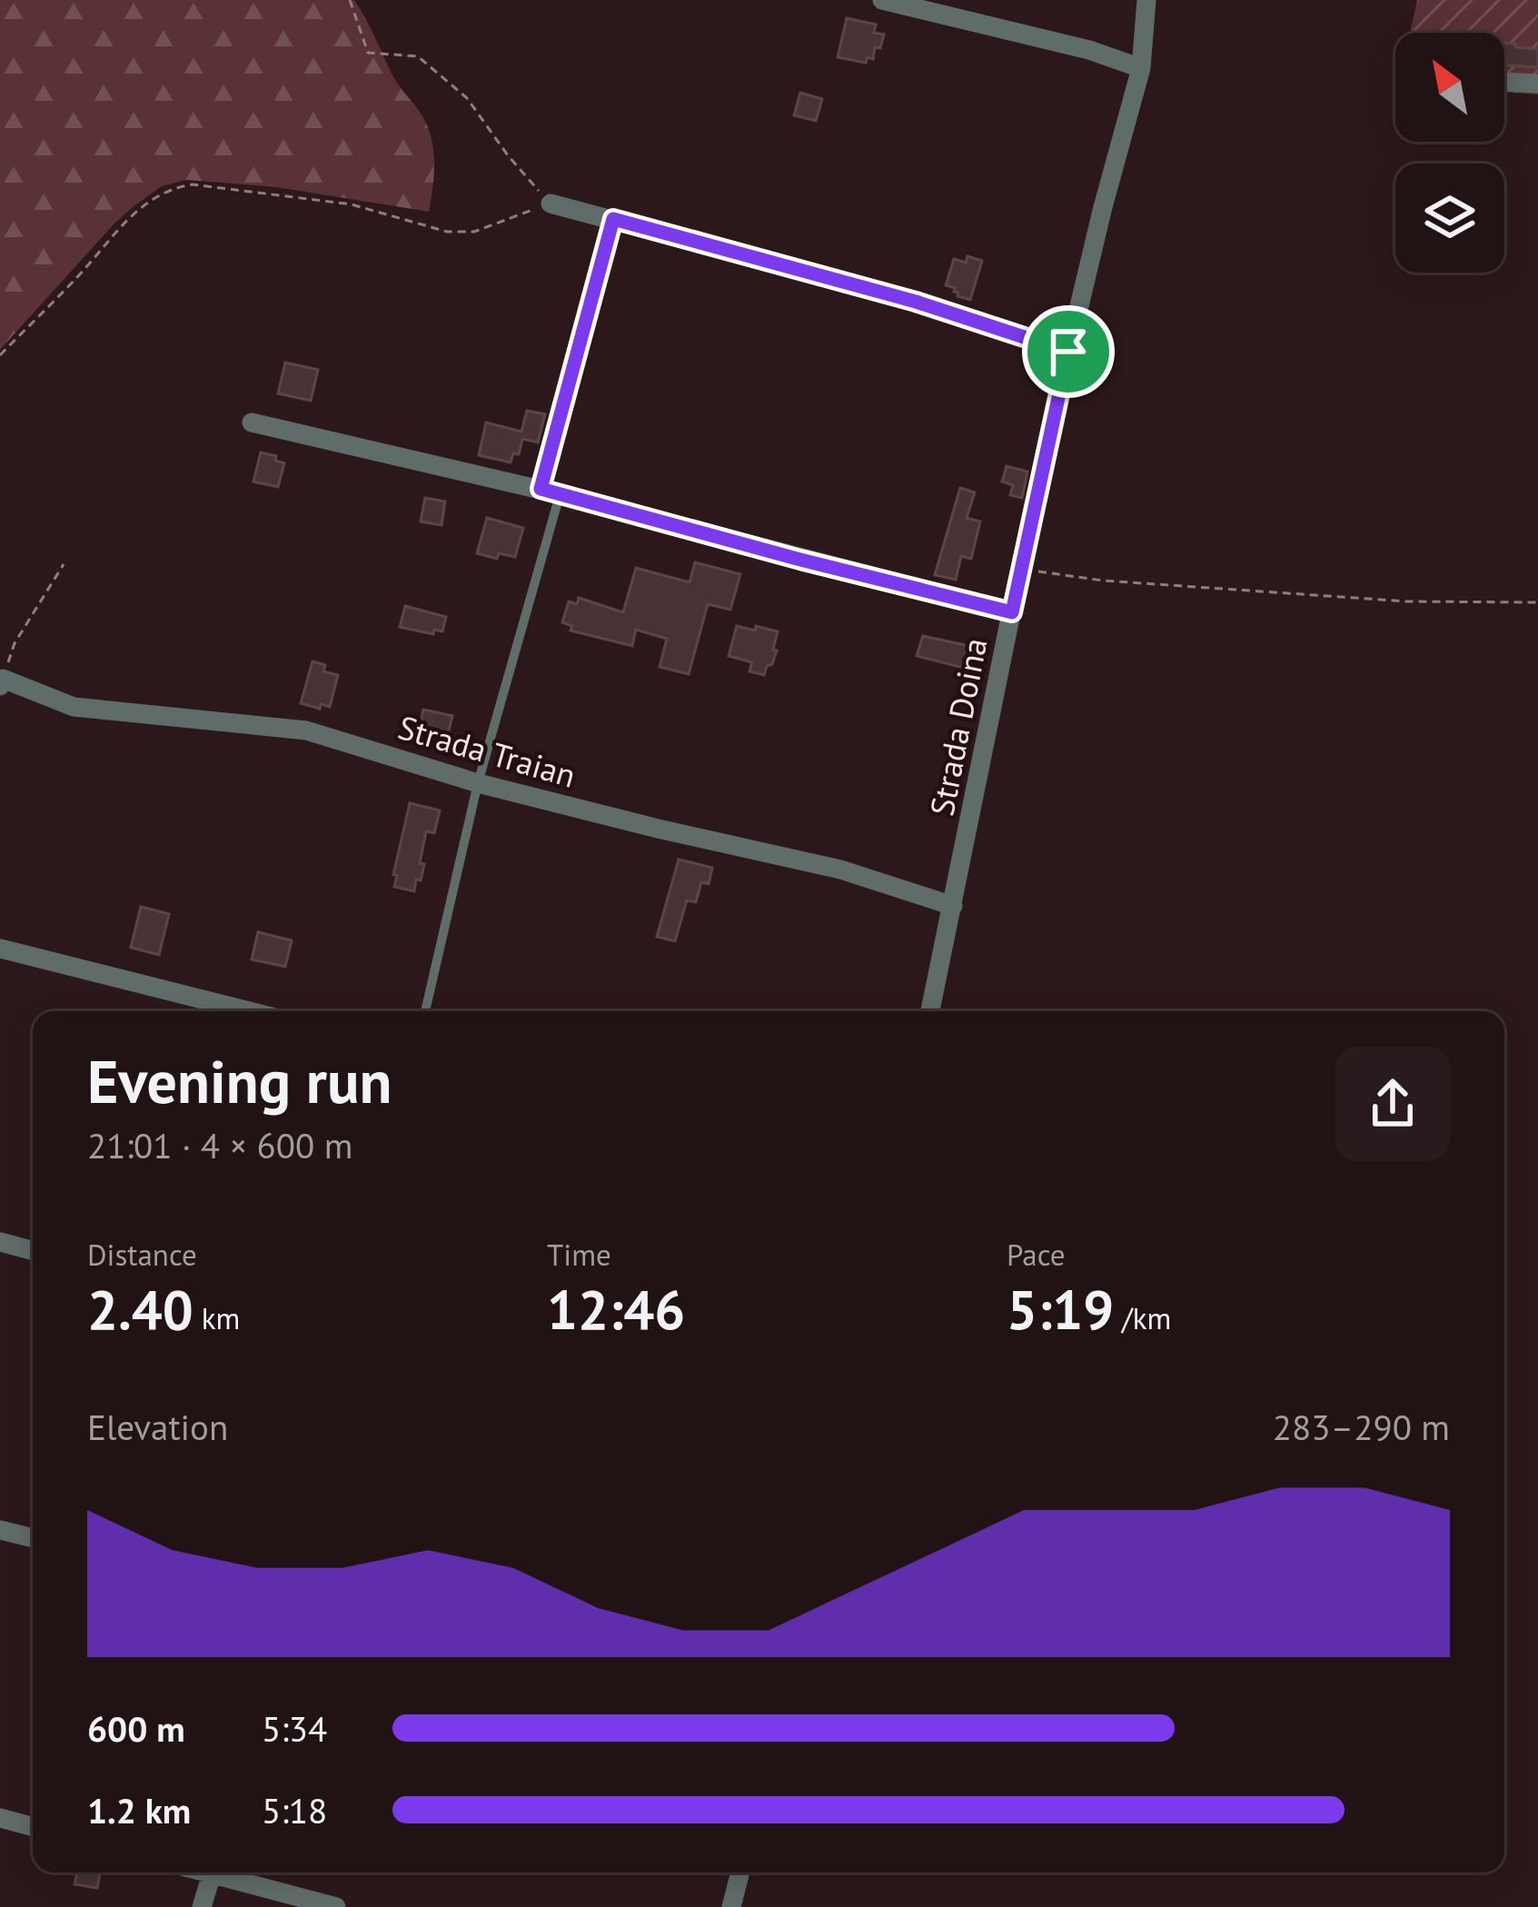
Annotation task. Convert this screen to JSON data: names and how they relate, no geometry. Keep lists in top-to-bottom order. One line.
{"streets":{"street":["Strada Doina","Strada Traian"]},"crossings":[["Strada Doina","Strada Traian"]],"north":"top left","page":{"heading":["Evening run","21:01 · 4 × 600 m"],"stats":[["Distance","2.40 km"],["Time","12:46"],["Pace","5:19 /km"]],"chart":["Elevation","283–290 m"],"list":[{"name":"600 m","note":"5:34"},{"name":"1.2 km","note":"5:18"}]}}
